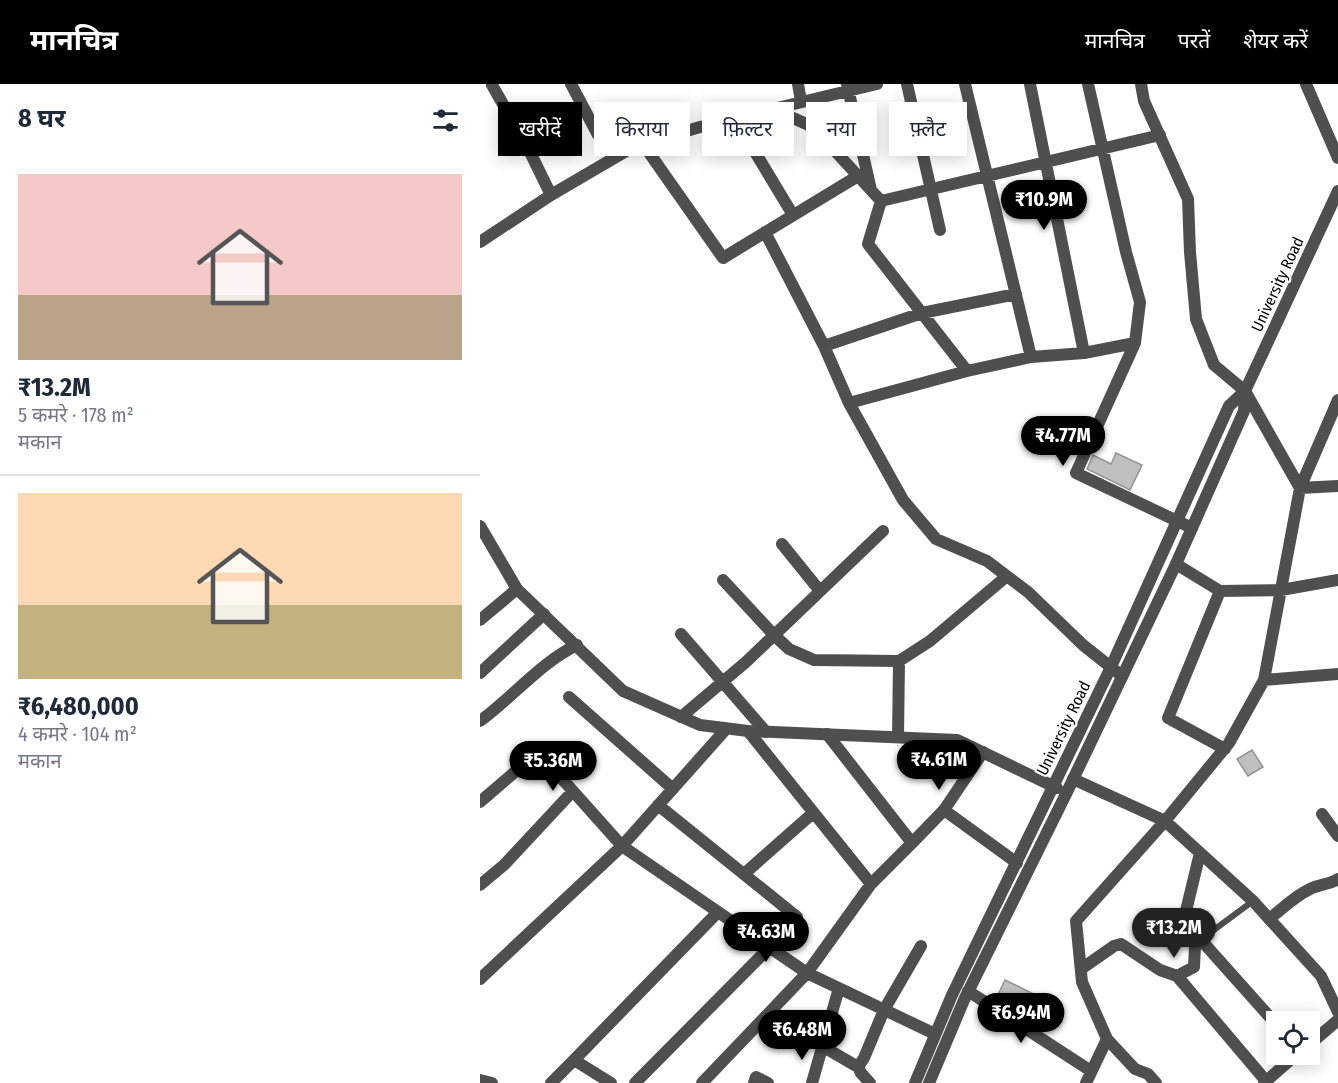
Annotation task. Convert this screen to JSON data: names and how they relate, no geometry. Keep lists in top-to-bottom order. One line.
{"streets":{"street":["University Road"]},"page":{"header":"मानचित्र","nav":["मानचित्र","परतें","शेयर करें"],"heading":"8 घर","chip":["खरीदें","किराया","फ़िल्टर","नया","फ़्लैट"],"list":[{"name":"₹13.2M","note":"5 कमरे · 178 m² · मकान"},{"name":"₹6,480,000","note":"4 कमरे · 104 m² · मकान"}],"price":["₹10.9M","₹4.77M","₹4.61M","₹5.36M","₹13.2M","₹4.63M","₹6.94M","₹6.48M"]}}
